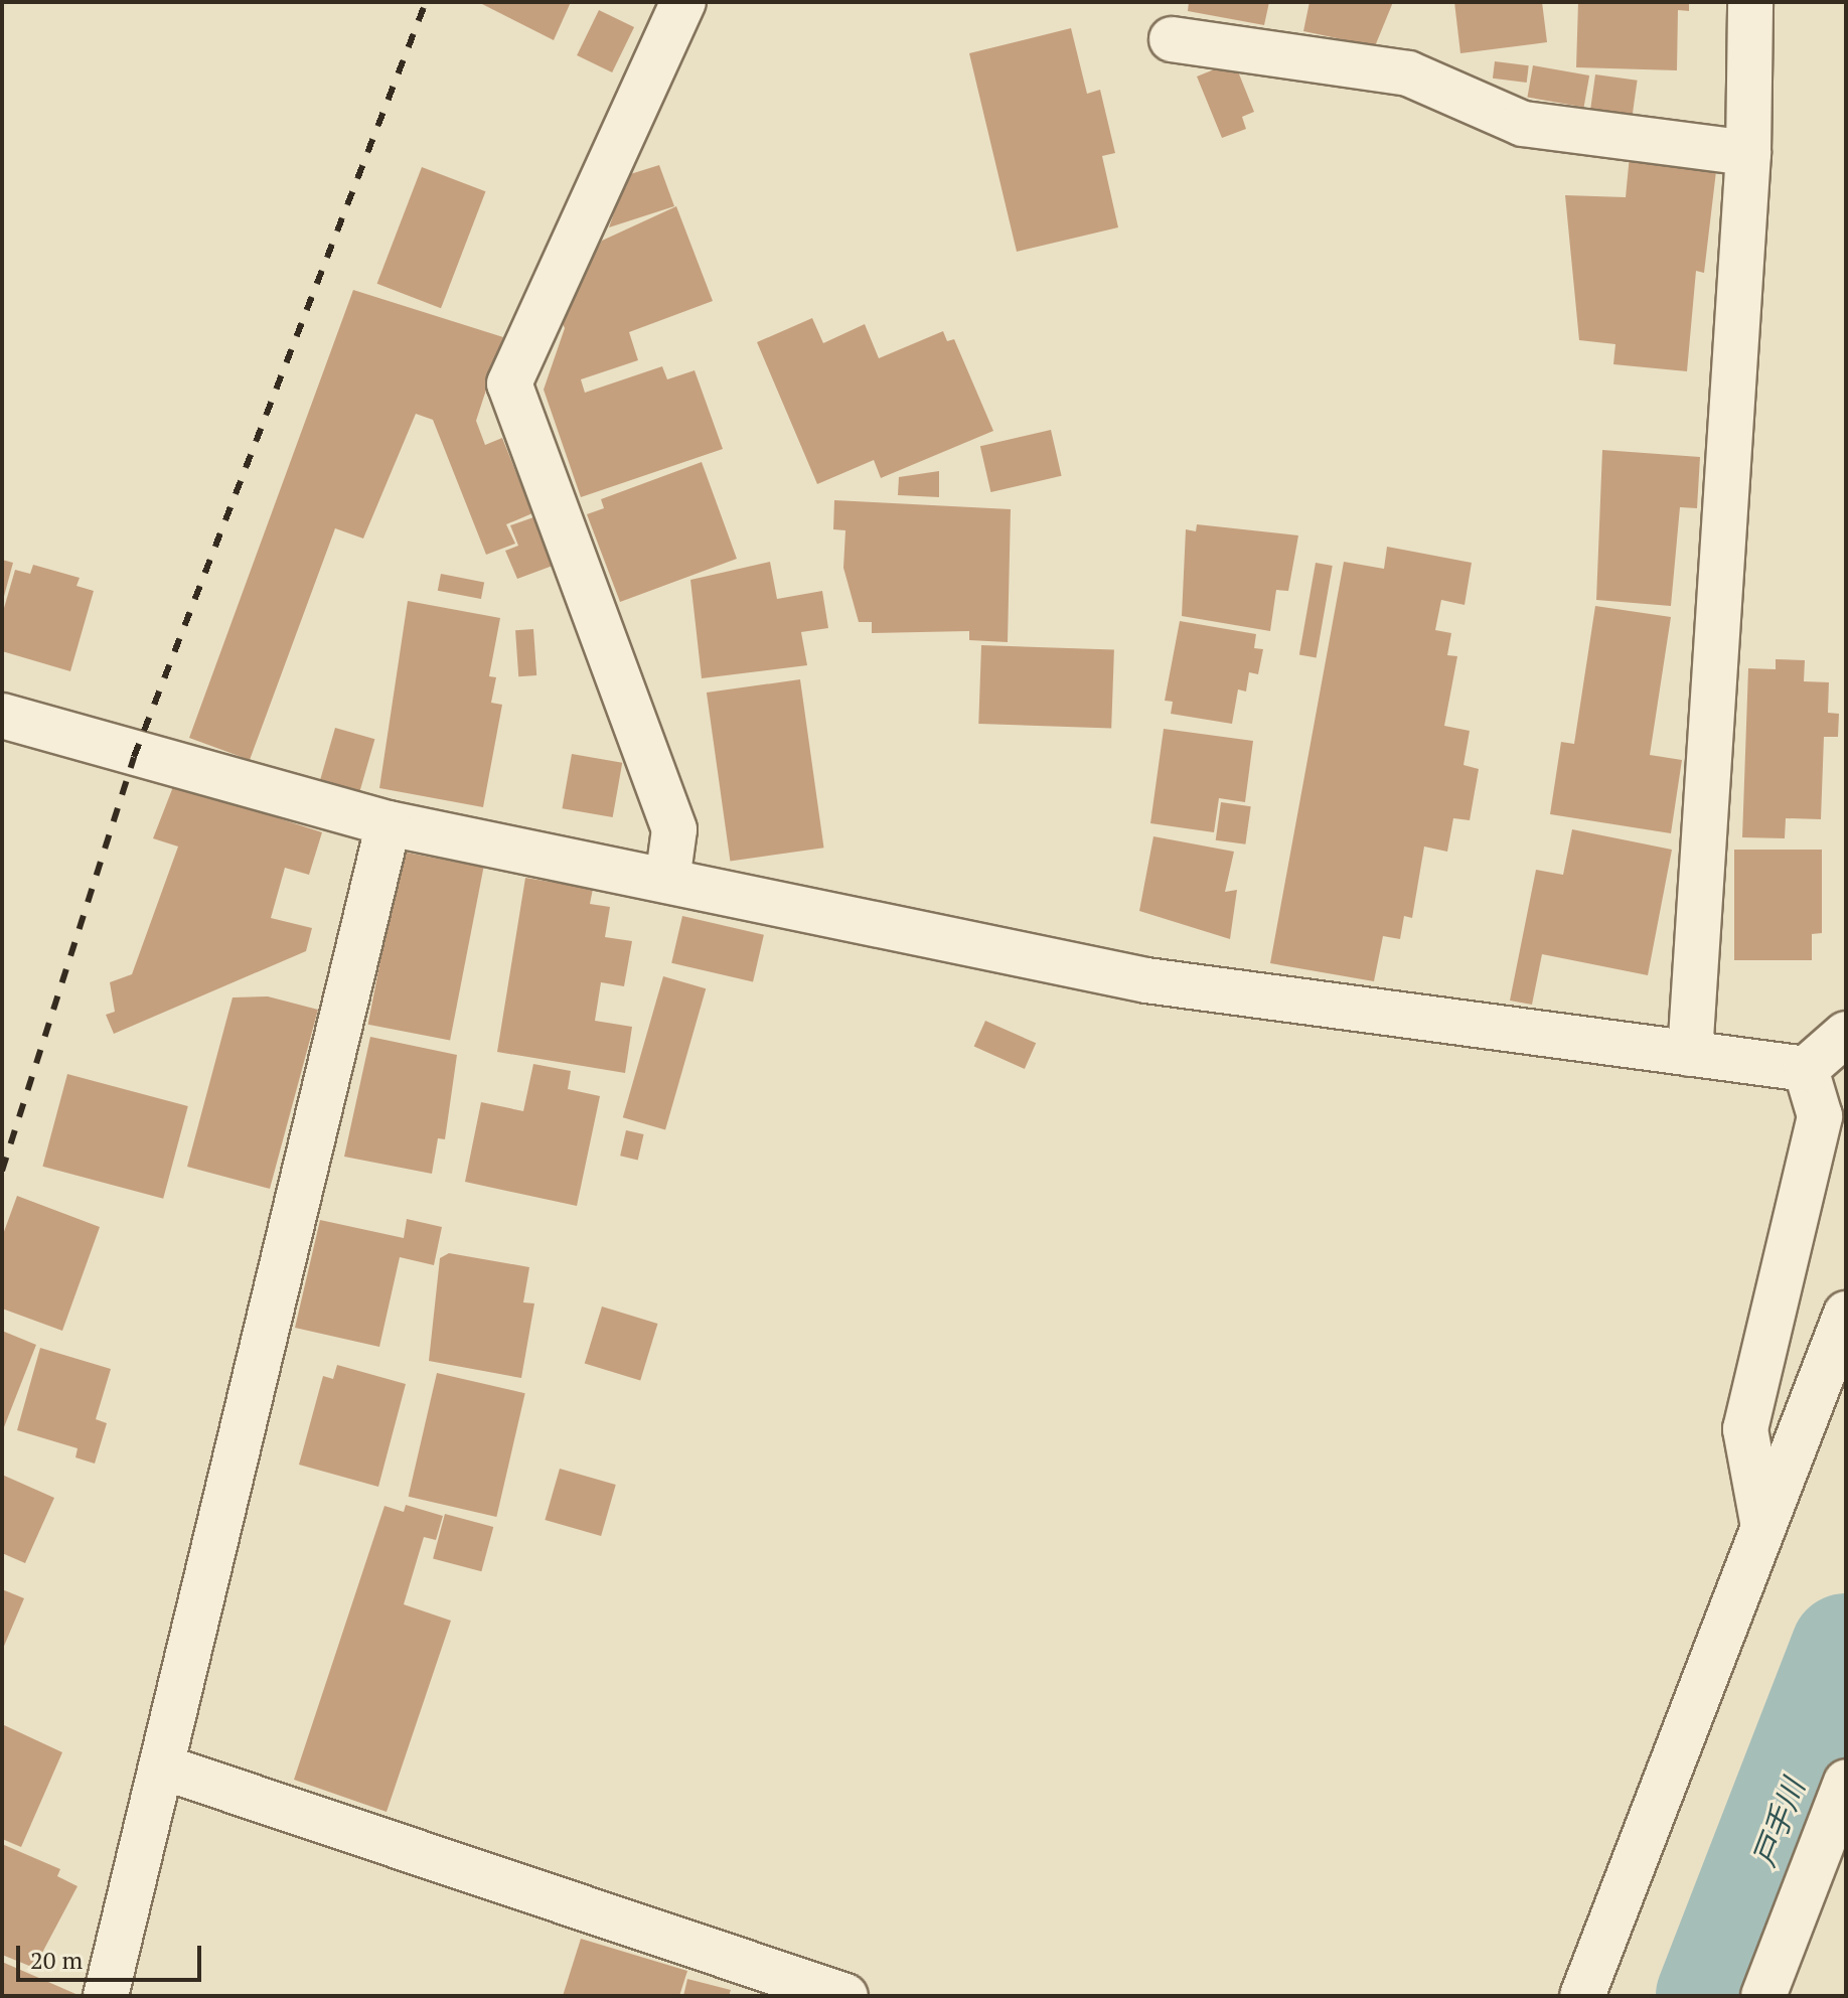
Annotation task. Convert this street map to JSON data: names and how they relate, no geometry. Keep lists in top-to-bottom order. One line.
{"water":["戸手川"],"scale_bar":"20 m"}
